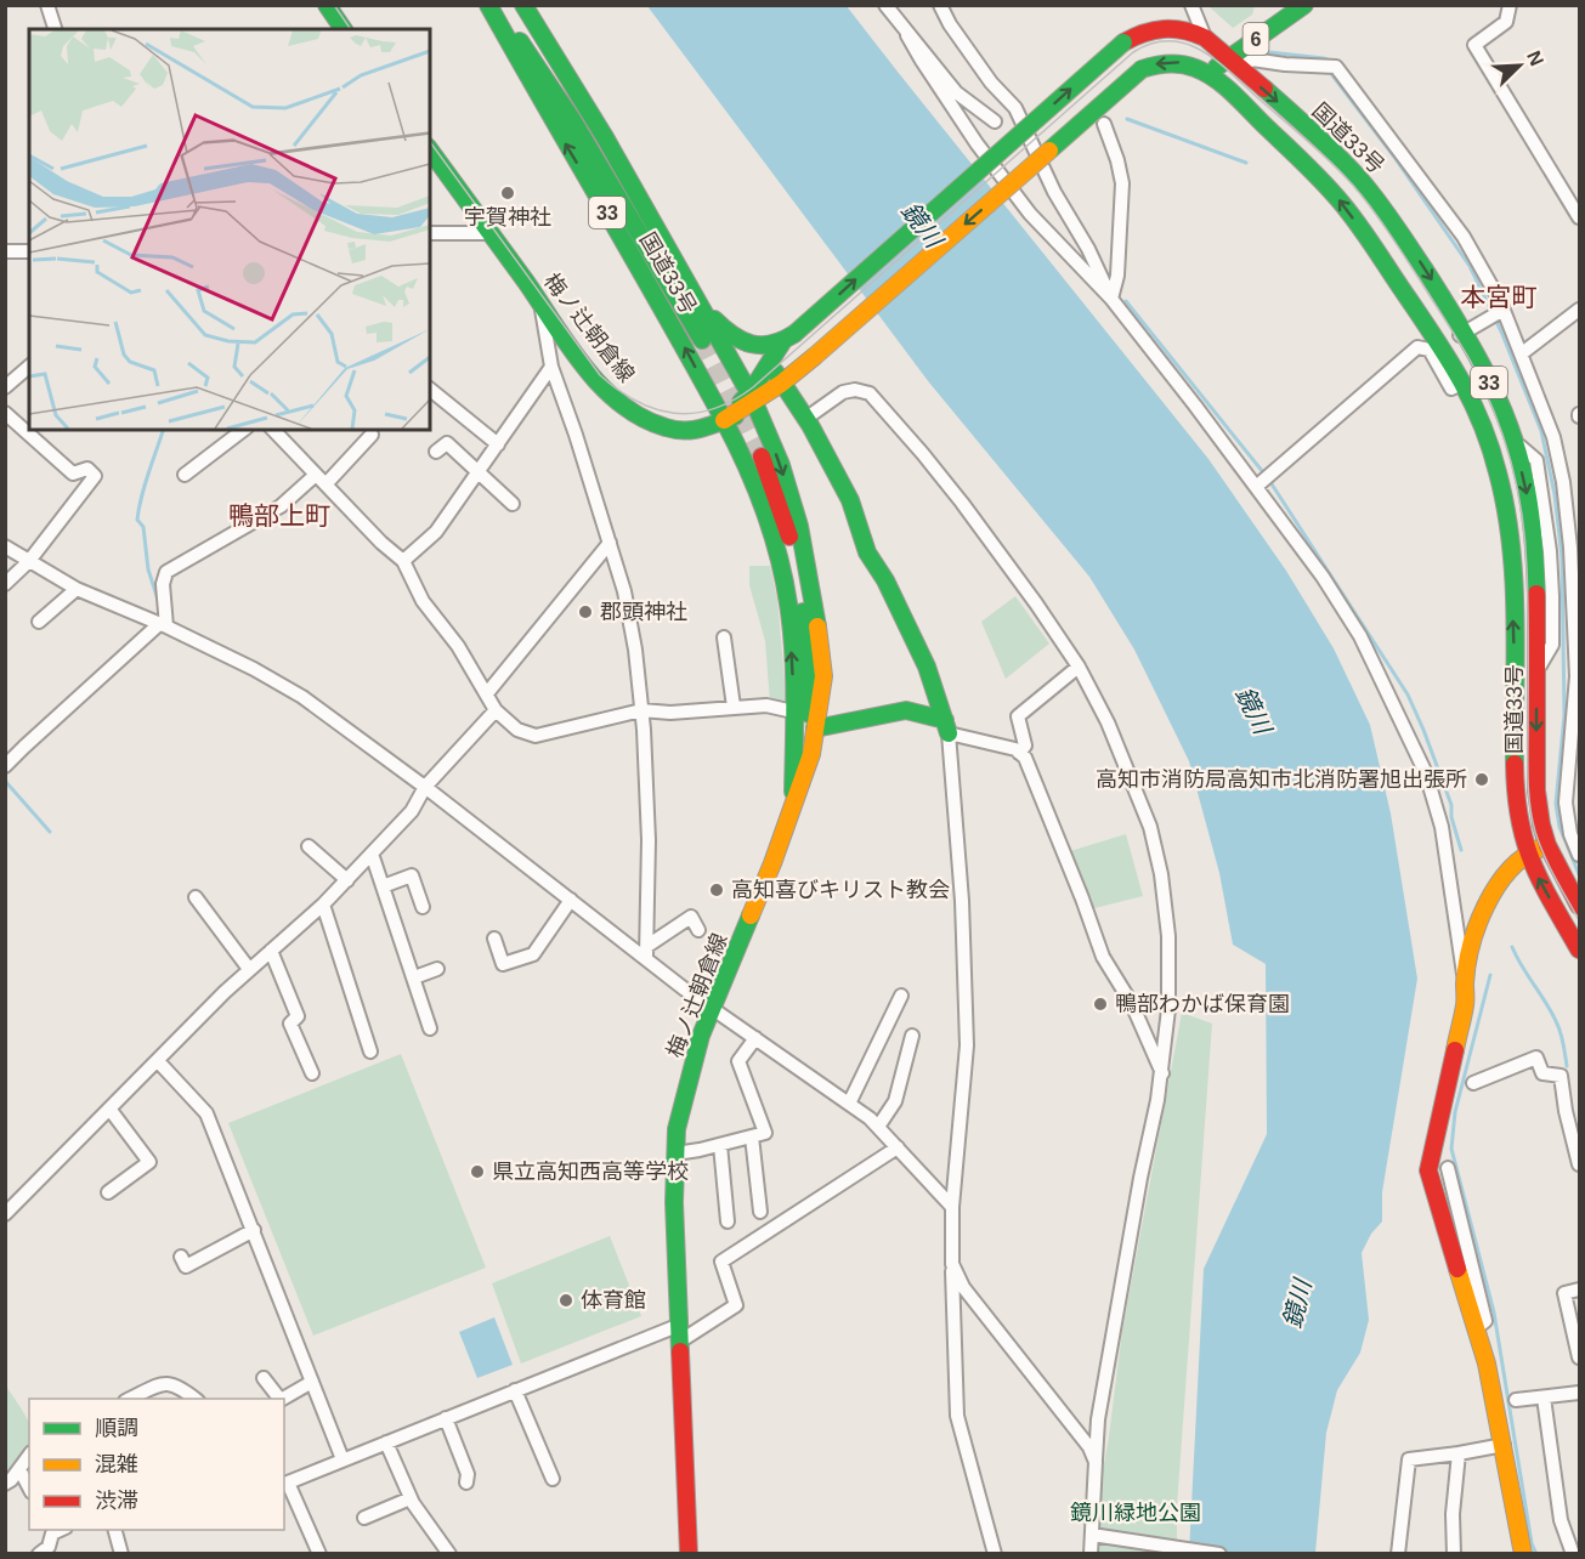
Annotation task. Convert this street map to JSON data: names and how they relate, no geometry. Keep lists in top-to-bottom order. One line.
{"streets":{"main road":["6","国道33号","33","梅ノ辻朝倉線"]},"crossings":[["6","国道33号"],["国道33号","梅ノ辻朝倉線"]],"districts":["本宮町","鴨部上町"],"water":["鏡川"],"parks":["鏡川緑地公園"],"places":["宇賀神社","郡頭神社","高知市消防局高知市北消防署旭出張所","高知喜びキリスト教会","鴨部わかば保育園","県立高知西高等学校","体育館"],"legend":["順調","混雑","渋滞"],"north":"top right"}
